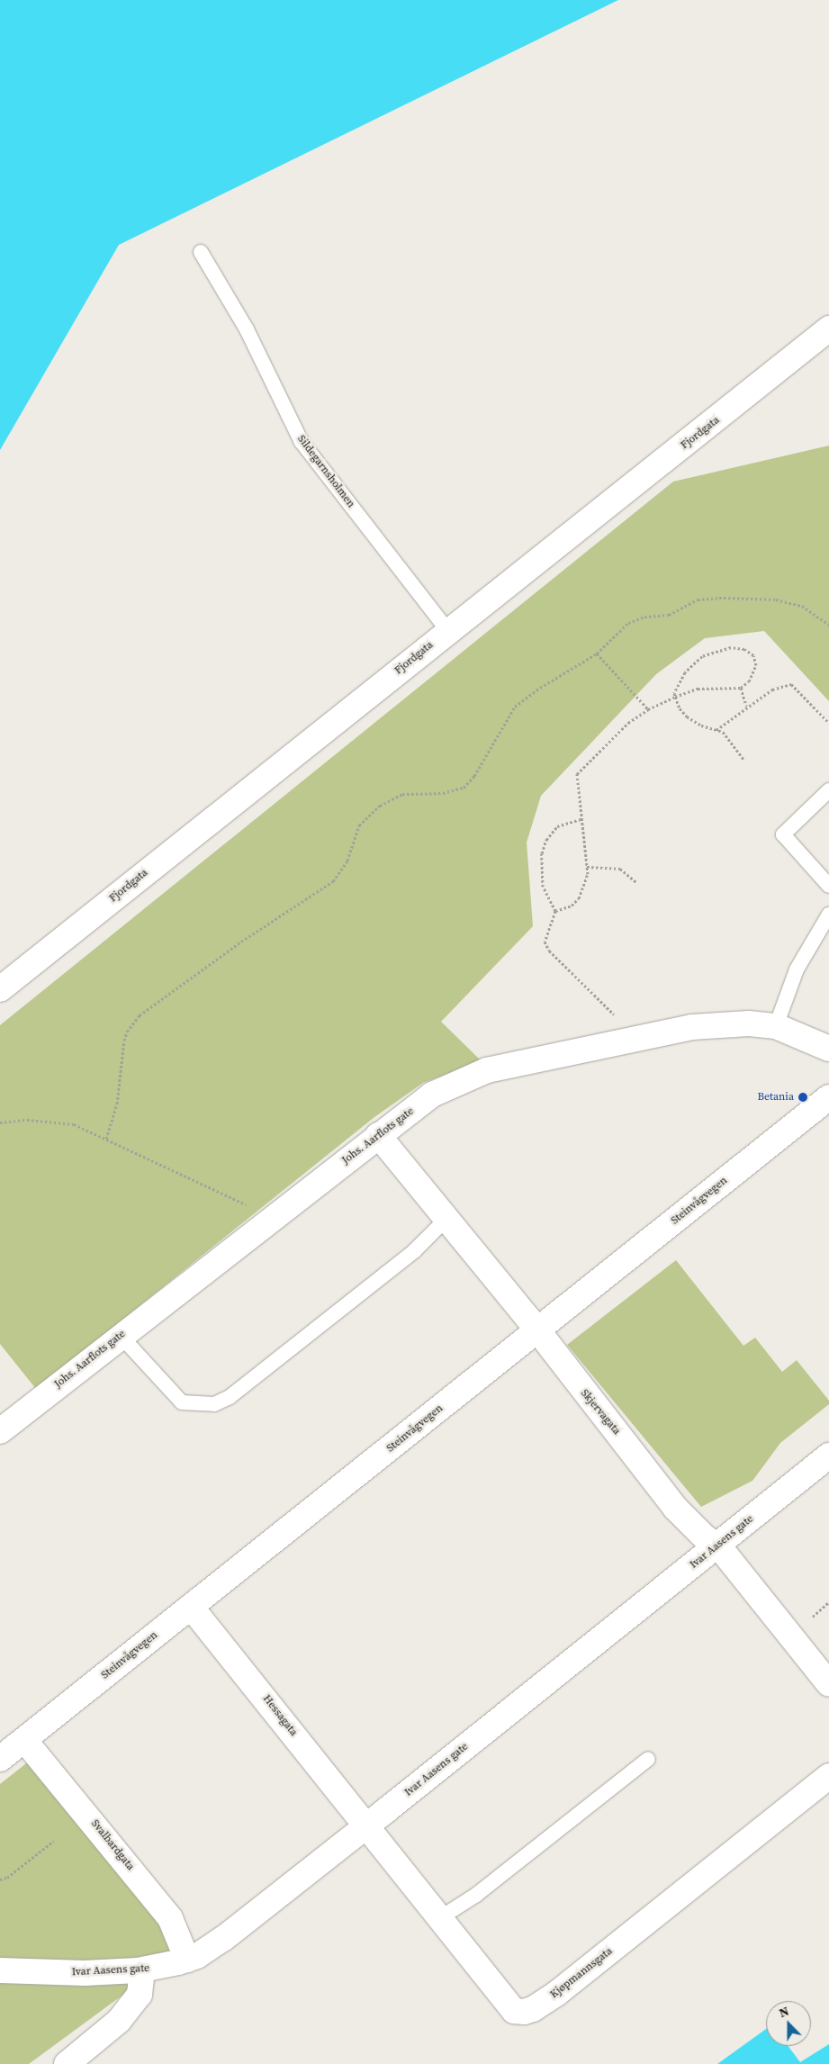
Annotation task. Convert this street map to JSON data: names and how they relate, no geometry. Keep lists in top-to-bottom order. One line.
{"streets":{"street":["Fjordgata","Johs. Aarflots gate","Steinvågvegen","Skjervagata","Ivar Aasens gate","Hessagata","Svalbardgata","Kjøpmannsgata"],"lane":["Sildegarnsholmen"]},"crossings":[["Fjordgata","Sildegarnsholmen"],["Johs. Aarflots gate","Skjervagata"],["Steinvågvegen","Skjervagata"],["Steinvågvegen","Hessagata"],["Steinvågvegen","Svalbardgata"],["Skjervagata","Ivar Aasens gate"],["Ivar Aasens gate","Hessagata"],["Ivar Aasens gate","Svalbardgata"],["Ivar Aasens gate","Kjøpmannsgata"],["Hessagata","Kjøpmannsgata"]],"places":["Betania"],"north":"top"}
